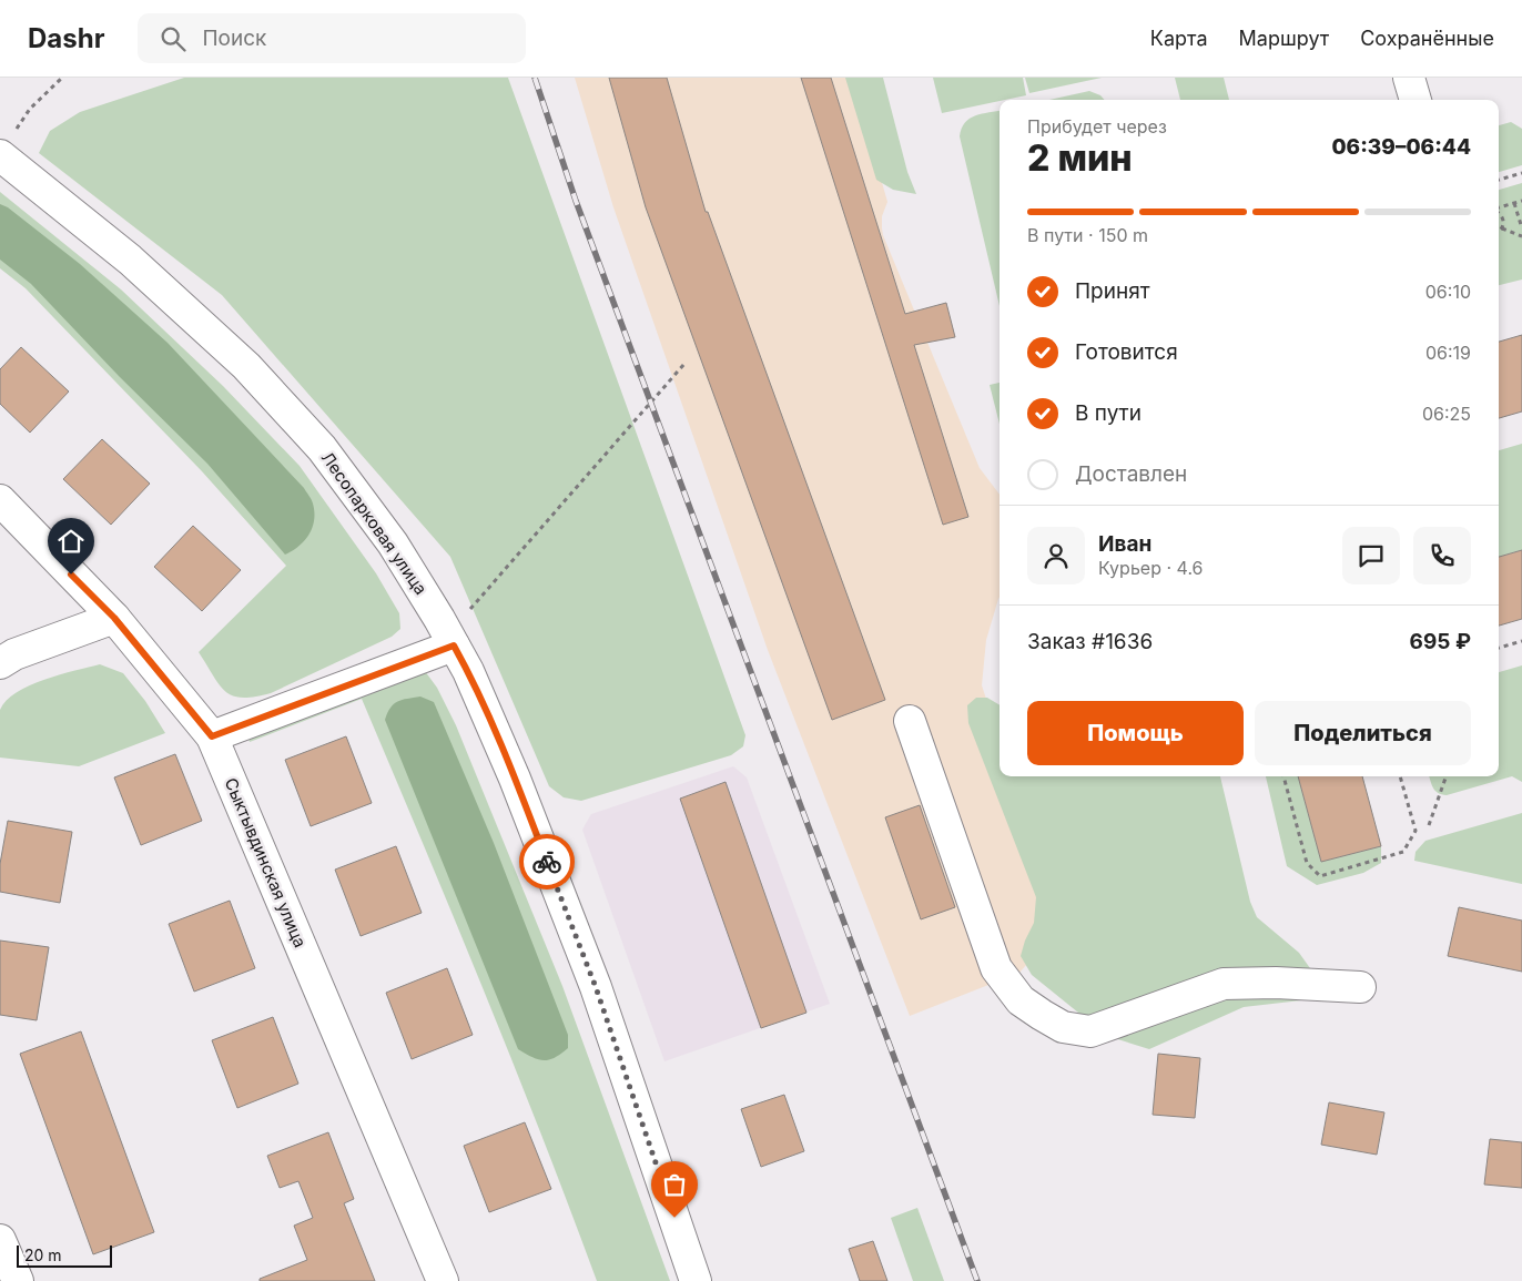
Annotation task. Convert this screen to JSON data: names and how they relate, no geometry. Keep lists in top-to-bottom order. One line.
{"streets":{"street":["Лесопарковая улица","Сыктывдинская улица"]},"scale_bar":"20 m","page":{"header":"Dashr","search":"Поиск","nav":["Карта","Маршрут","Сохранённые"],"heading":["2 мин","Прибудет через","06:39–06:44"],"panel":["Иван","Курьер · 4.6","Заказ #1636","695 ₽"],"bar":"В пути · 150 m","list":[["Принят","06:10"],["Готовится","06:19"],["В пути","06:25"],"Доставлен"],"buttons":["Помощь","Поделиться"],"scale":"20 m"}}
